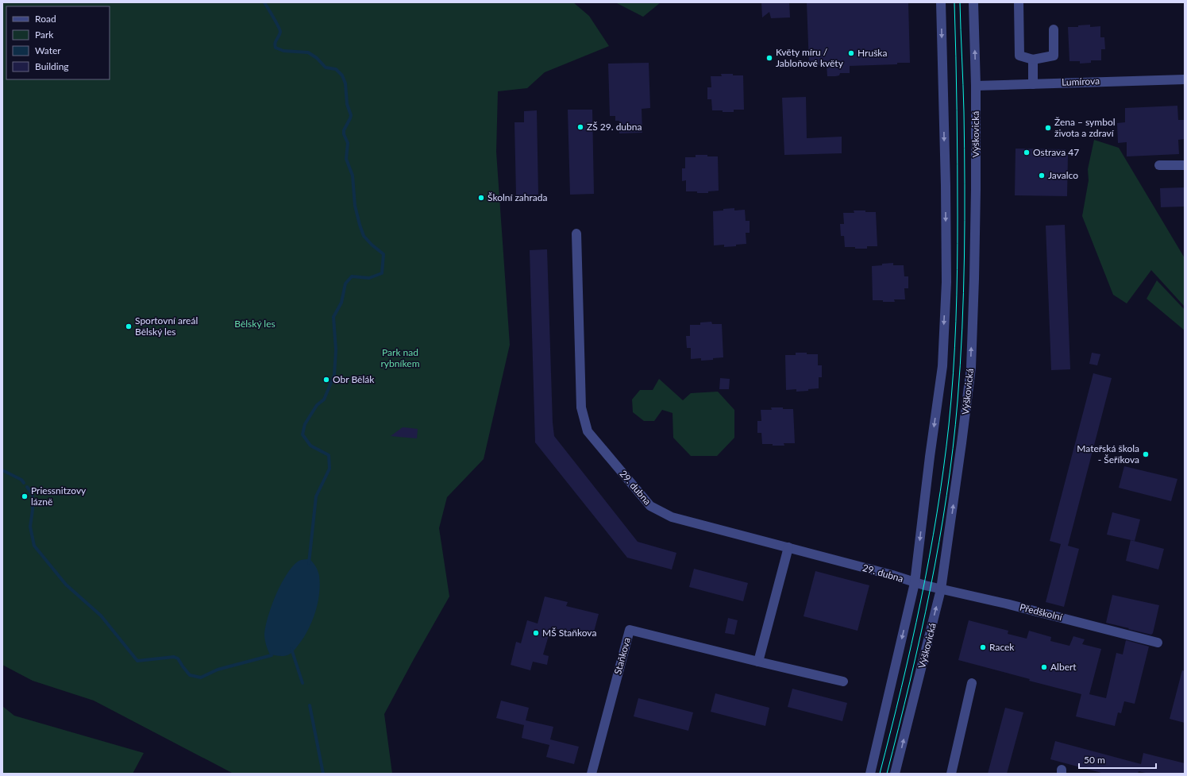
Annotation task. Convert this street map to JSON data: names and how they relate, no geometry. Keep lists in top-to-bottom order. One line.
{"streets":{"street":["Lumírova","Výškovická","29. dubna","Předškolní","Staňkova"]},"crossings":[["Lumírova","Výškovická"],["Výškovická","Předškolní"],["29. dubna","Předškolní"]],"parks":["Bělský les","Park nad rybníkem"],"places":["Hruška","Květy míru / Jabloňové květy","ZŠ 29. dubna","Žena – symbol života a zdraví","Ostrava 47","Javalco","Školní zahrada","Sportovní areál Bělský les","Obr Bělák","Mateřská škola - Šeříkova","Priessnitzovy lázně","MŠ Staňkova","Racek","Albert"],"legend":["Road","Park","Water","Building"],"scale_bar":"50 m"}
